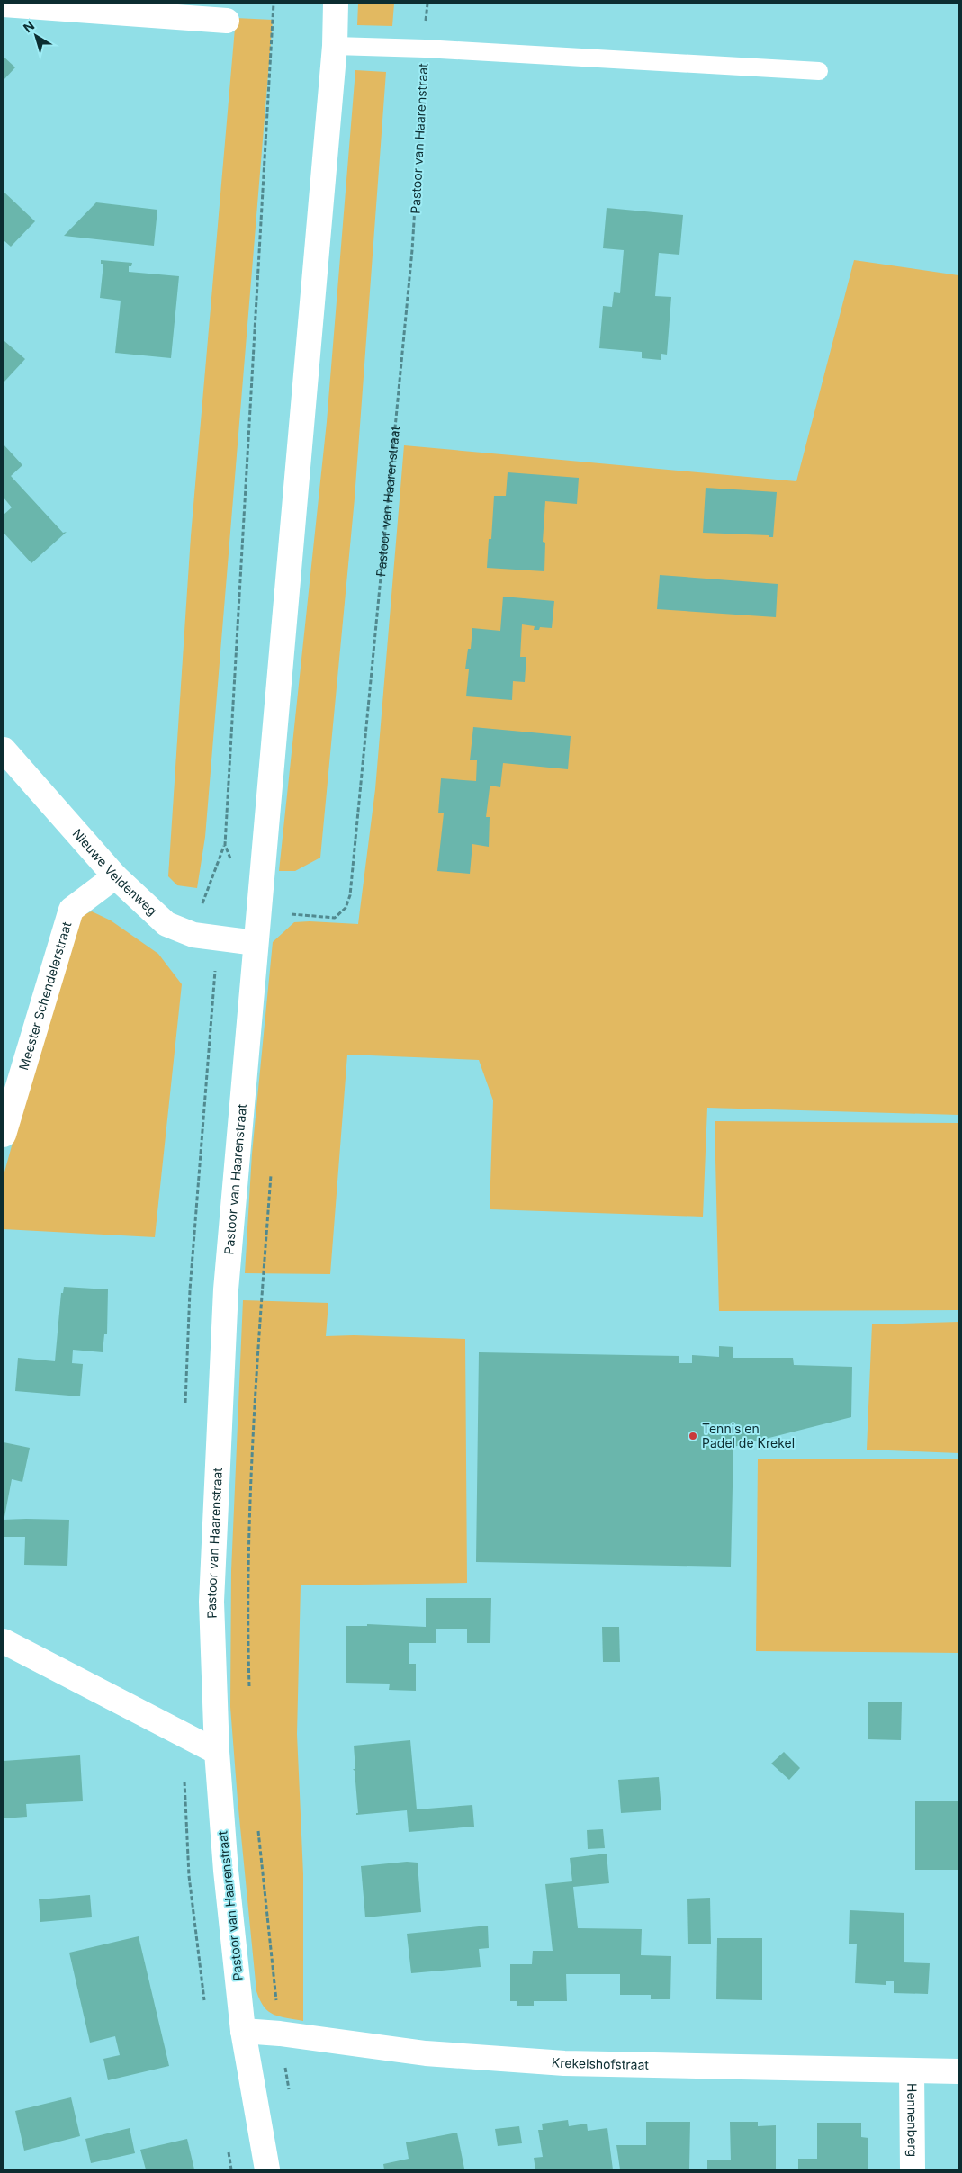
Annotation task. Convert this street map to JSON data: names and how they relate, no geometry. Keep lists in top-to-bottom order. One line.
{"streets":{"street":["Pastoor van Haarenstraat","Nieuwe Veldenweg","Meester Schendelerstraat","Krekelshofstraat","Hennenberg"]},"crossings":[["Pastoor van Haarenstraat","Nieuwe Veldenweg"],["Pastoor van Haarenstraat","Krekelshofstraat"],["Nieuwe Veldenweg","Meester Schendelerstraat"],["Krekelshofstraat","Hennenberg"]],"places":["Tennis en Padel de Krekel"],"north":"top left"}
